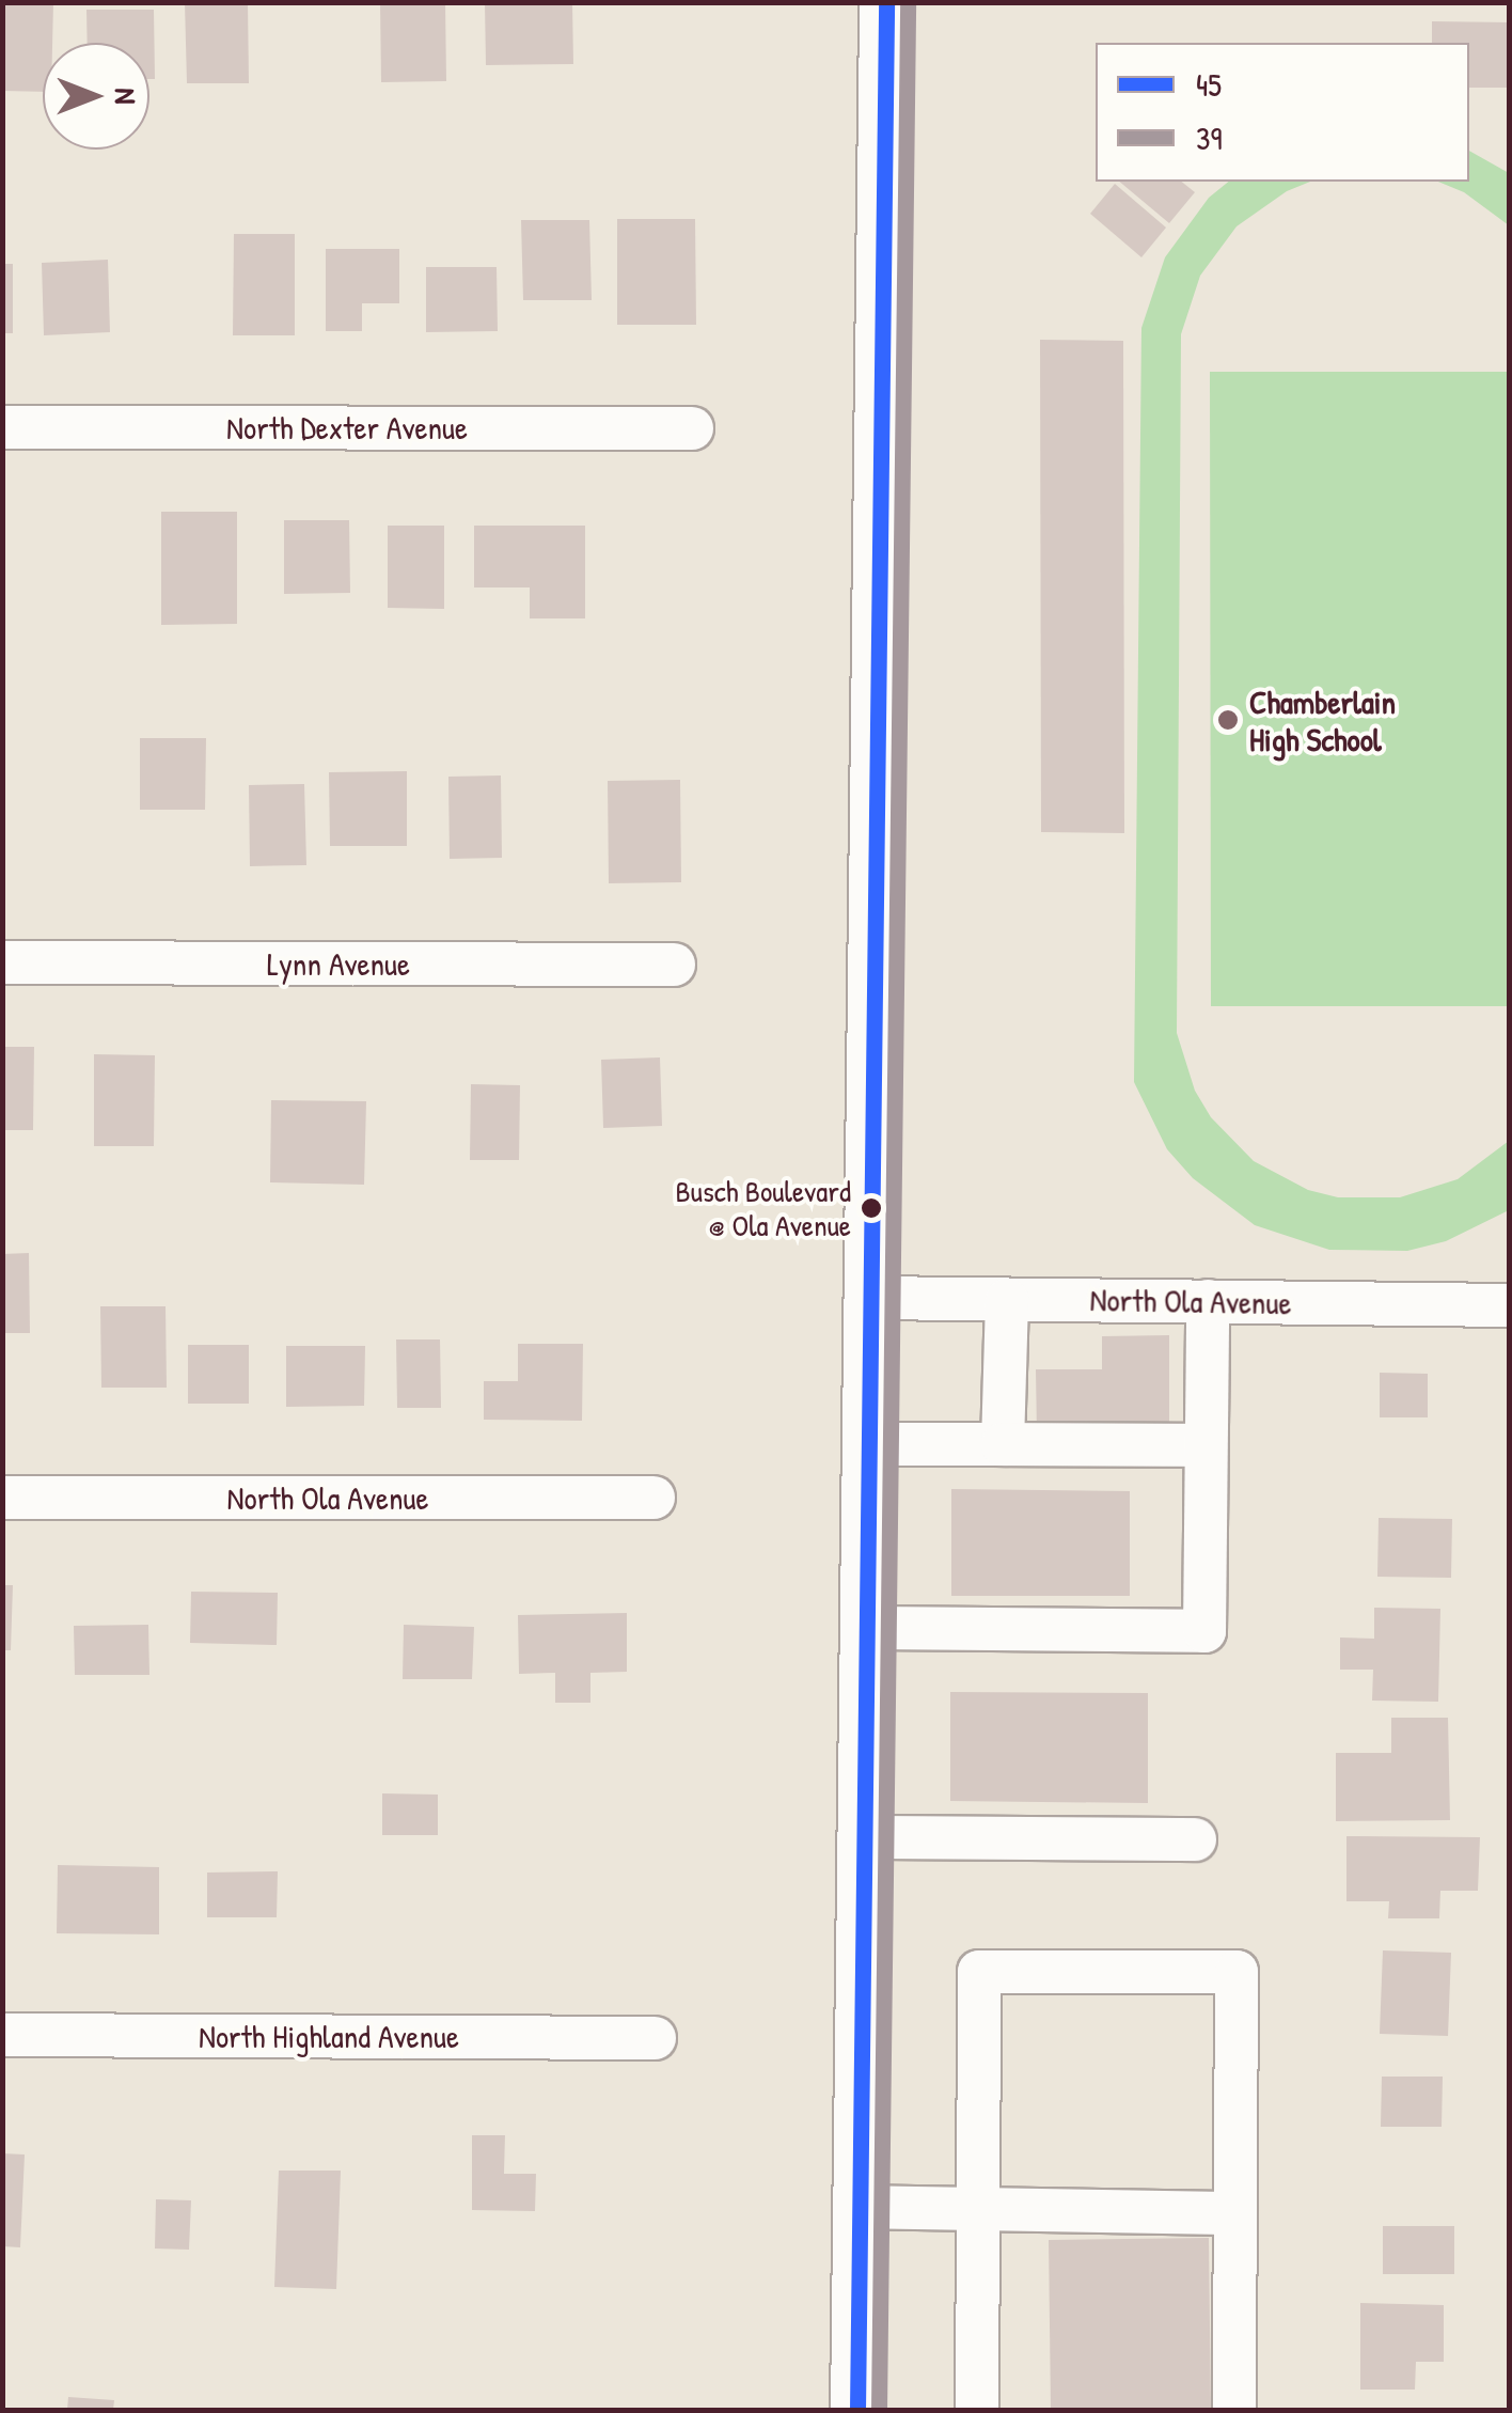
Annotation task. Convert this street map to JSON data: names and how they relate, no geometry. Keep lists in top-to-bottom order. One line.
{"streets":{"street":["North Dexter Avenue","Lynn Avenue","North Ola Avenue","North Highland Avenue"]},"places":["Chamberlain High School","Busch Boulevard @ Ola Avenue"],"lines":["transit line 45","transit line 39"],"legend":["45","39"],"north":"right"}
